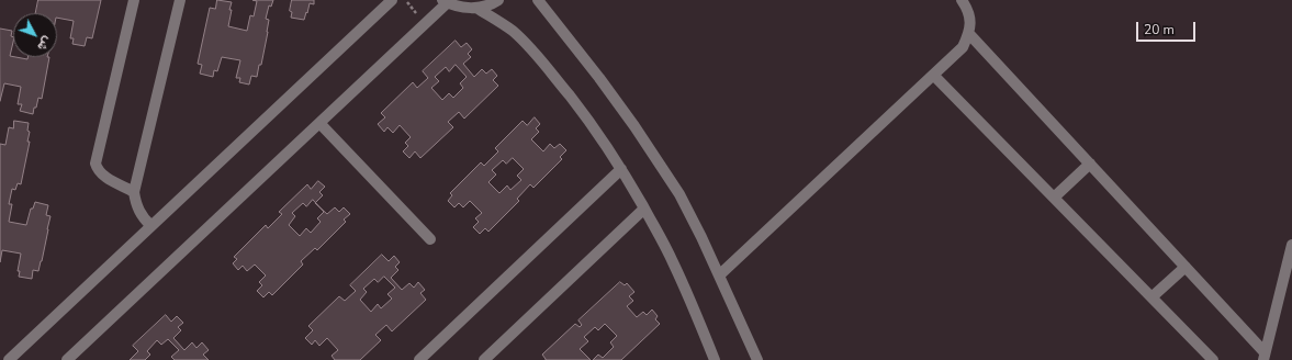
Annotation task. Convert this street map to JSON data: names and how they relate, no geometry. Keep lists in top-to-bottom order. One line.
{"scale_bar":"20 m","north":"bottom right"}
